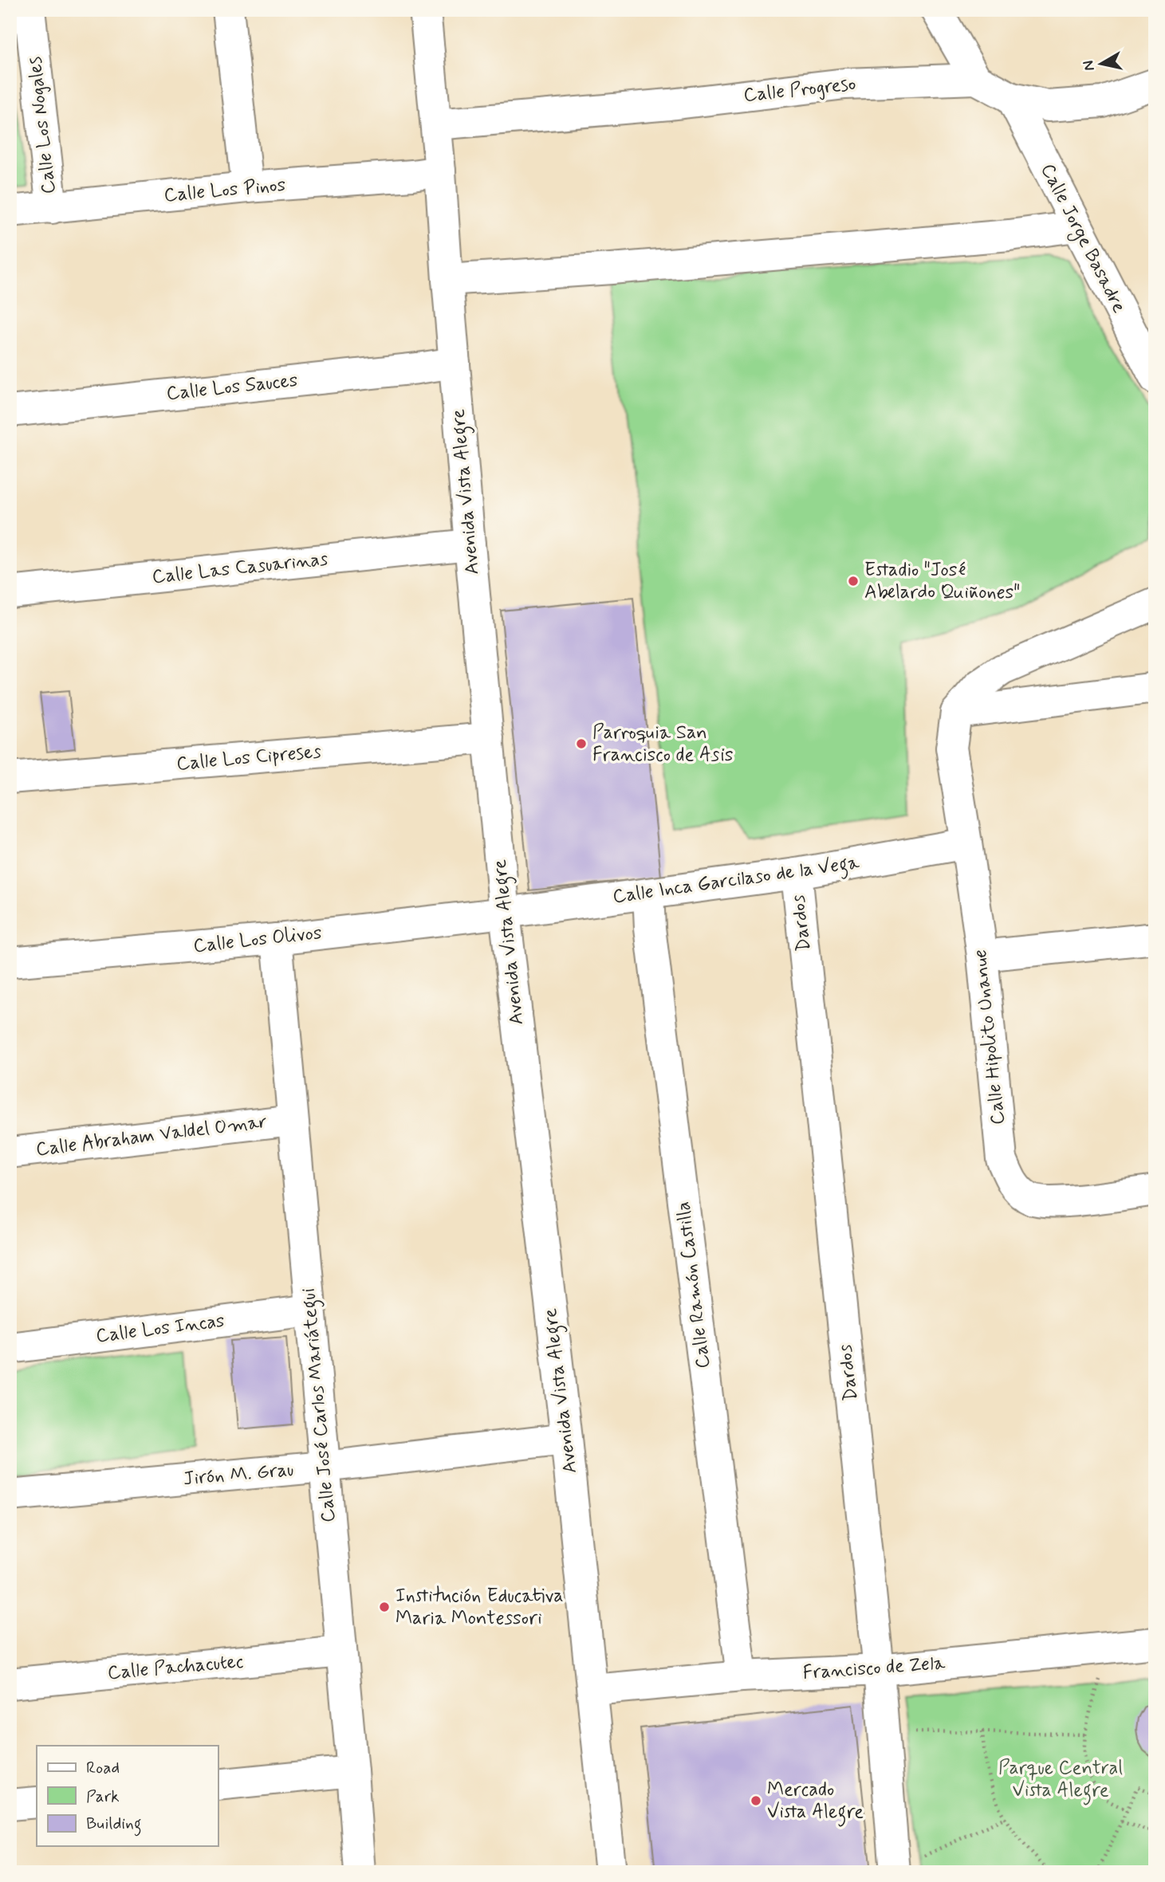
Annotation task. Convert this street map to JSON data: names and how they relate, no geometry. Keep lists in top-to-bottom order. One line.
{"streets":{"street":["Calle Progreso","Calle Los Nogales","Calle Los Pinos","Calle Jorge Basadre","Calle Los Sauces","Avenida Vista Alegre","Calle Las Casuarinas","Calle Los Cipreses","Calle Inca Garcilaso de la Vega","Dardos","Calle Los Olivos","Calle Hipolito Unanue","Calle Abraham Valdel Omar","Calle Ramón Castilla","Calle Los Incas","Calle José Carlos Mariátegui","Jirón M. Grau","Calle Pachacutec","Francisco de Zela"]},"crossings":[["Calle Progreso","Avenida Vista Alegre"],["Calle Los Nogales","Calle Los Pinos"],["Calle Los Pinos","Avenida Vista Alegre"],["Calle Los Sauces","Avenida Vista Alegre"],["Avenida Vista Alegre","Calle Las Casuarinas"],["Avenida Vista Alegre","Calle Los Cipreses"],["Avenida Vista Alegre","Calle Inca Garcilaso de la Vega"],["Avenida Vista Alegre","Calle Los Olivos"],["Avenida Vista Alegre","Jirón M. Grau"],["Avenida Vista Alegre","Francisco de Zela"],["Calle Inca Garcilaso de la Vega","Dardos"],["Calle Inca Garcilaso de la Vega","Calle Los Olivos"],["Calle Inca Garcilaso de la Vega","Calle Hipolito Unanue"],["Calle Inca Garcilaso de la Vega","Calle Ramón Castilla"],["Dardos","Francisco de Zela"],["Calle Los Olivos","Calle José Carlos Mariátegui"],["Calle Abraham Valdel Omar","Calle José Carlos Mariátegui"],["Calle Ramón Castilla","Francisco de Zela"],["Calle Los Incas","Calle José Carlos Mariátegui"],["Calle José Carlos Mariátegui","Jirón M. Grau"],["Calle José Carlos Mariátegui","Calle Pachacutec"]],"parks":["Parque Central Vista Alegre"],"places":["Estadio \"José Abelardo Quiñones\"","Parroquia San Francisco de Asis","Institución Educativa Maria Montessori","Mercado Vista Alegre"],"legend":["Road","Park","Building"],"north":"left"}
